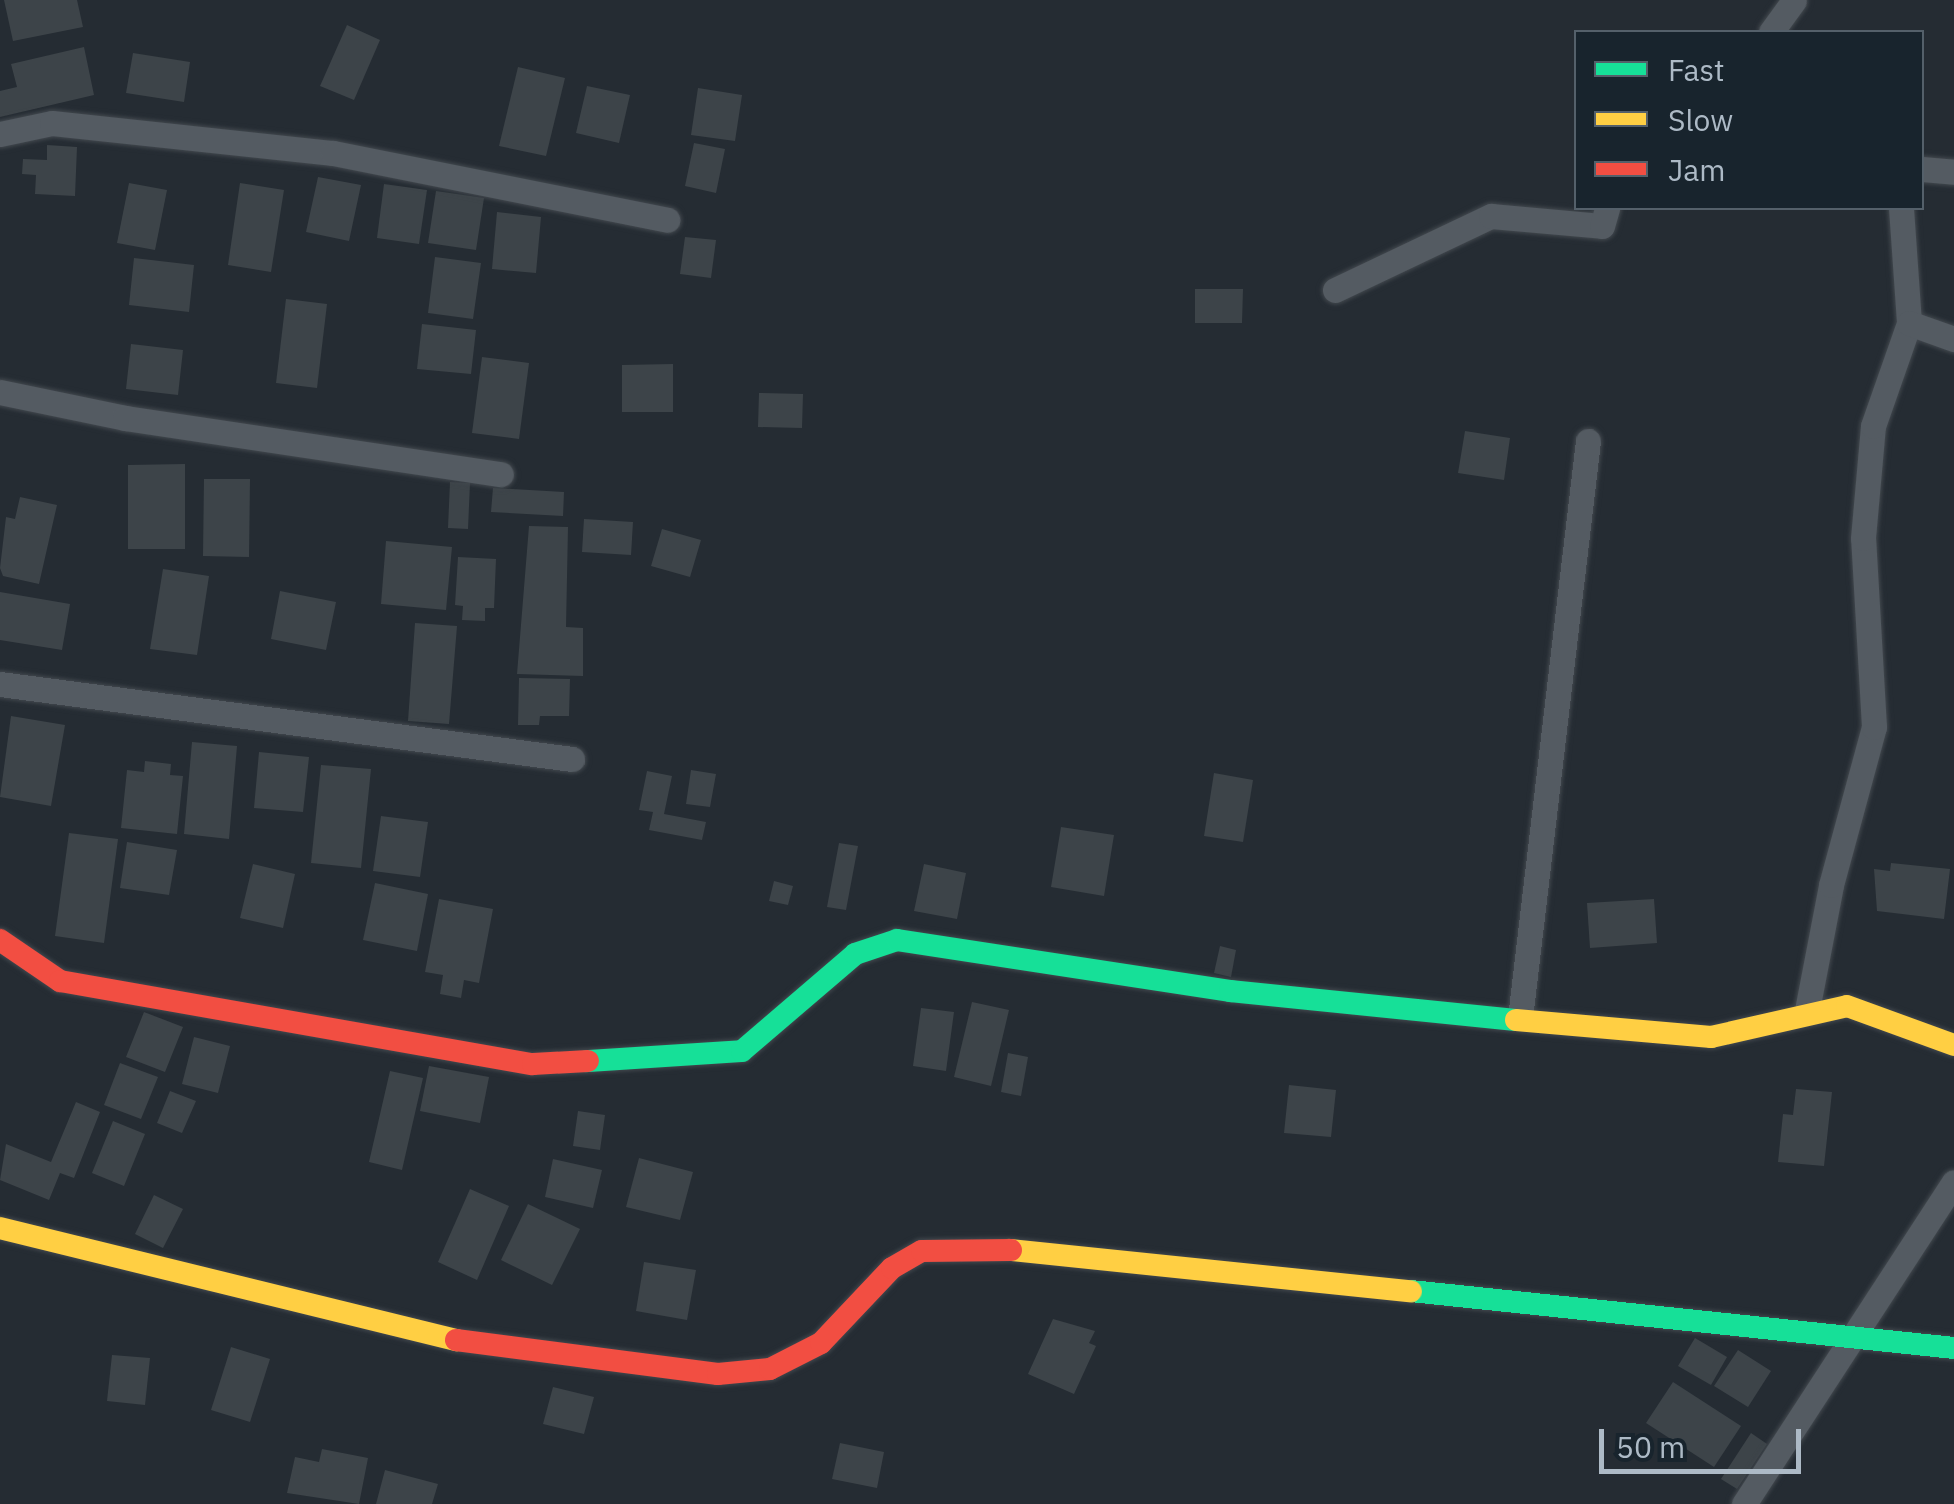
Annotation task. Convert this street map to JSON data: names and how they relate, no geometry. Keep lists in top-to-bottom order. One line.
{"legend":["Fast","Slow","Jam"],"scale_bar":"50 m"}
